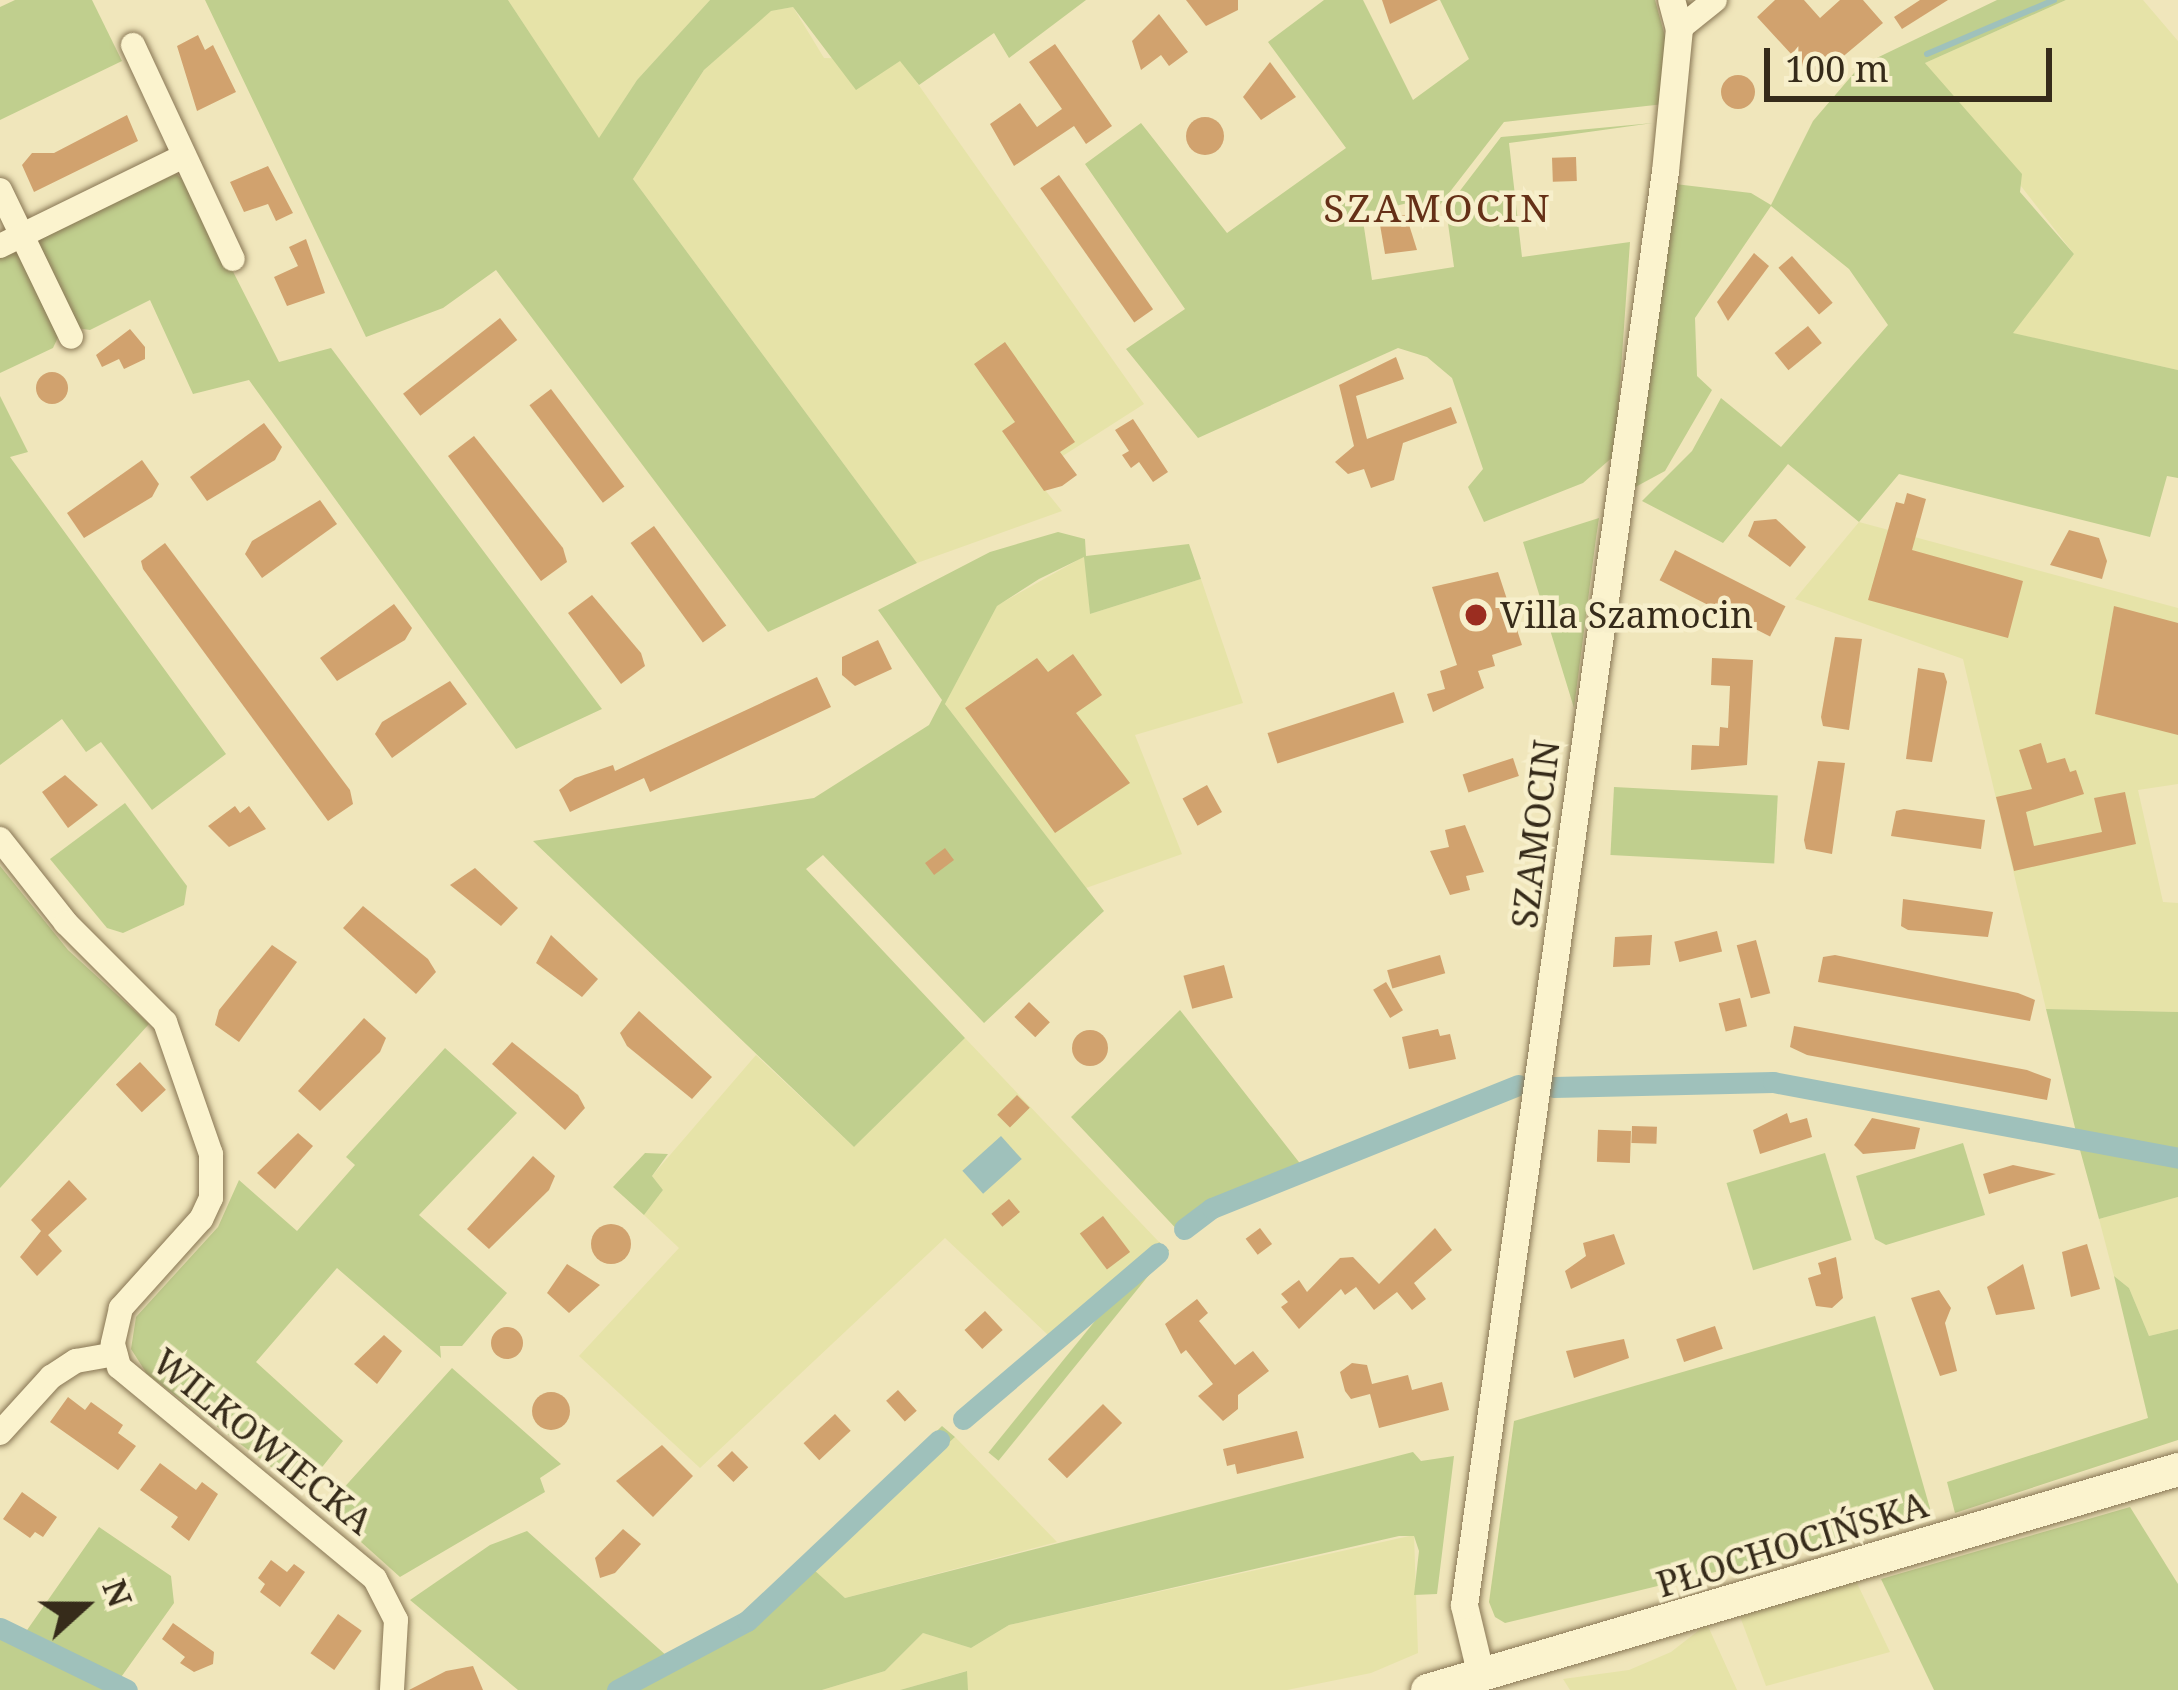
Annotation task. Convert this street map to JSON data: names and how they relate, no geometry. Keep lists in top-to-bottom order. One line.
{"streets":{"main road":["PŁOCHOCIŃSKA"],"street":["SZAMOCIN","WILKOWIECKA"]},"crossings":[["SZAMOCIN","PŁOCHOCIŃSKA"]],"districts":["SZAMOCIN"],"places":["Villa Szamocin"],"scale_bar":"100 m","north":"right"}
